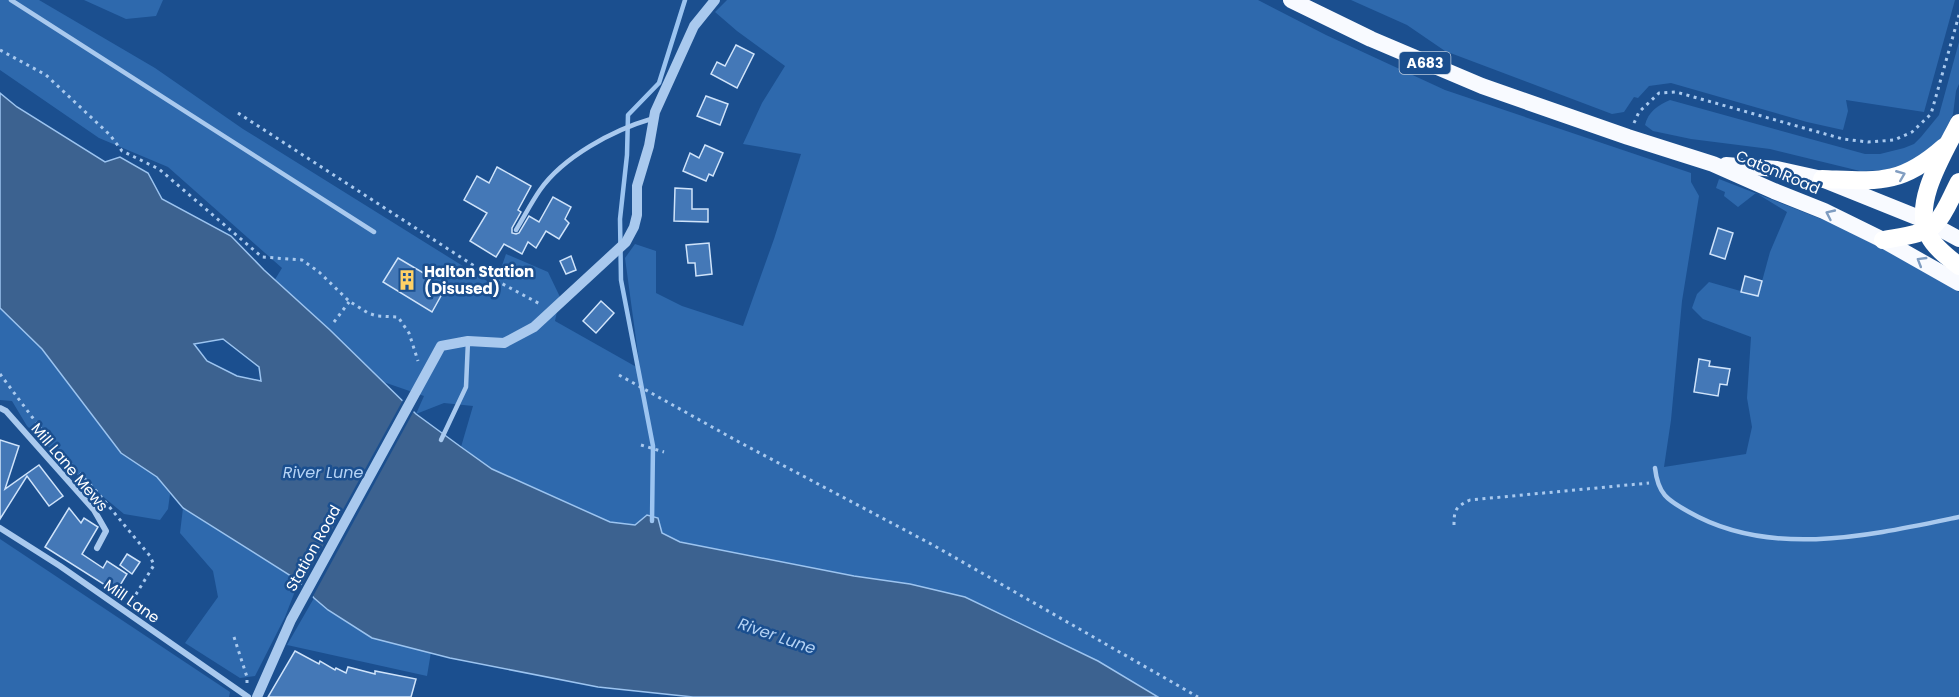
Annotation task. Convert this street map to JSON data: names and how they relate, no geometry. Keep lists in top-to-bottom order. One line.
{"streets":{"highway":["A683","Caton Road"],"street":["Mill Lane Mews","Station Road","Mill Lane"]},"crossings":[["A683","Caton Road"]],"water":["River Lune"],"places":{"building":["Halton Station (Disused)"]}}
